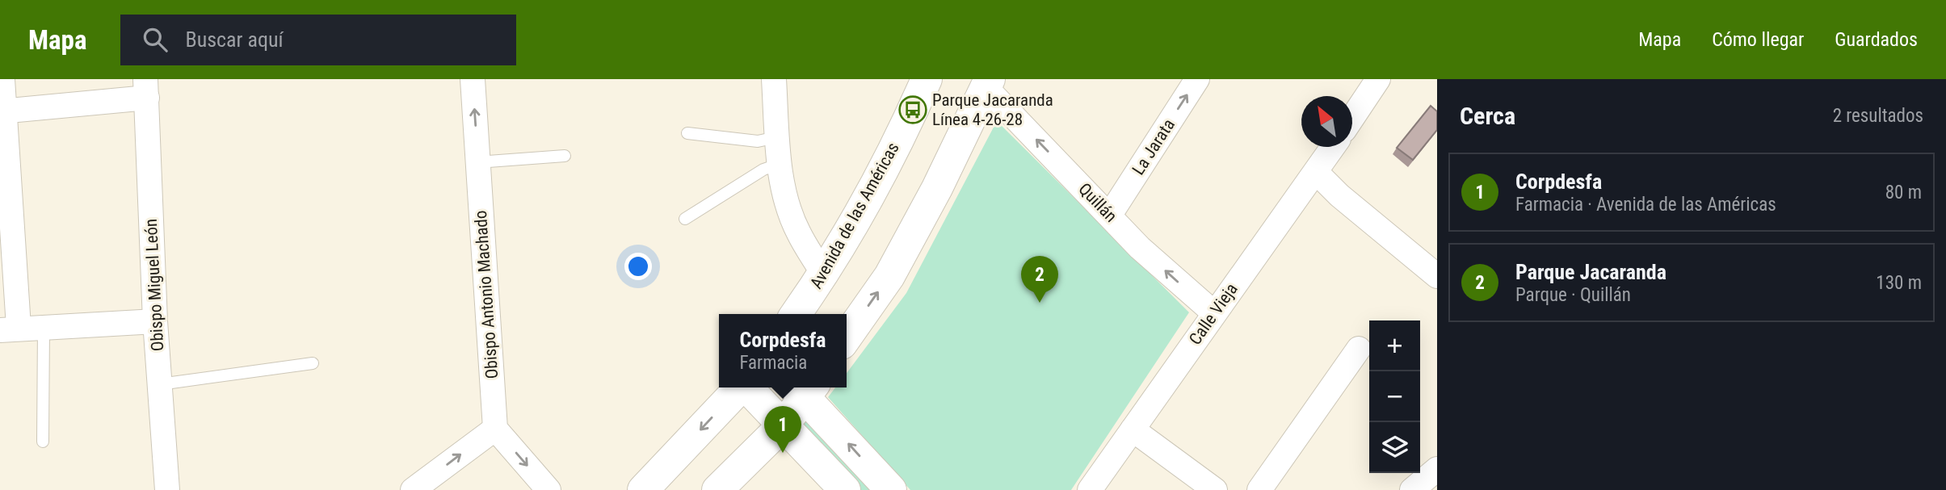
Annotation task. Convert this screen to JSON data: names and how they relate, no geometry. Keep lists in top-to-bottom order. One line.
{"streets":{"main road":["Avenida de las Américas"],"street":["La Jarata","Quillán","Obispo Miguel León","Obispo Antonio Machado","Calle Vieja"]},"crossings":[["La Jarata","Quillán"],["Quillán","Calle Vieja"]],"one_way":["La Jarata","Quillán"],"places":{"bus stop":["Parque Jacaranda Línea 4-26-28"]},"north":"top left","page":{"header":"Mapa","search":"Buscar aquí","nav":["Mapa","Cómo llegar","Guardados"],"heading":["Cerca","2 resultados"],"list":[{"mark":"1","name":"Corpdesfa","note":"Farmacia · Avenida de las Américas","value":"80 m"},{"mark":"2","name":"Parque Jacaranda","note":"Parque · Quillán","value":"130 m"}],"pins":["2","1"],"popup":["Corpdesfa","Farmacia"],"map_buttons":["+","−"]}}
